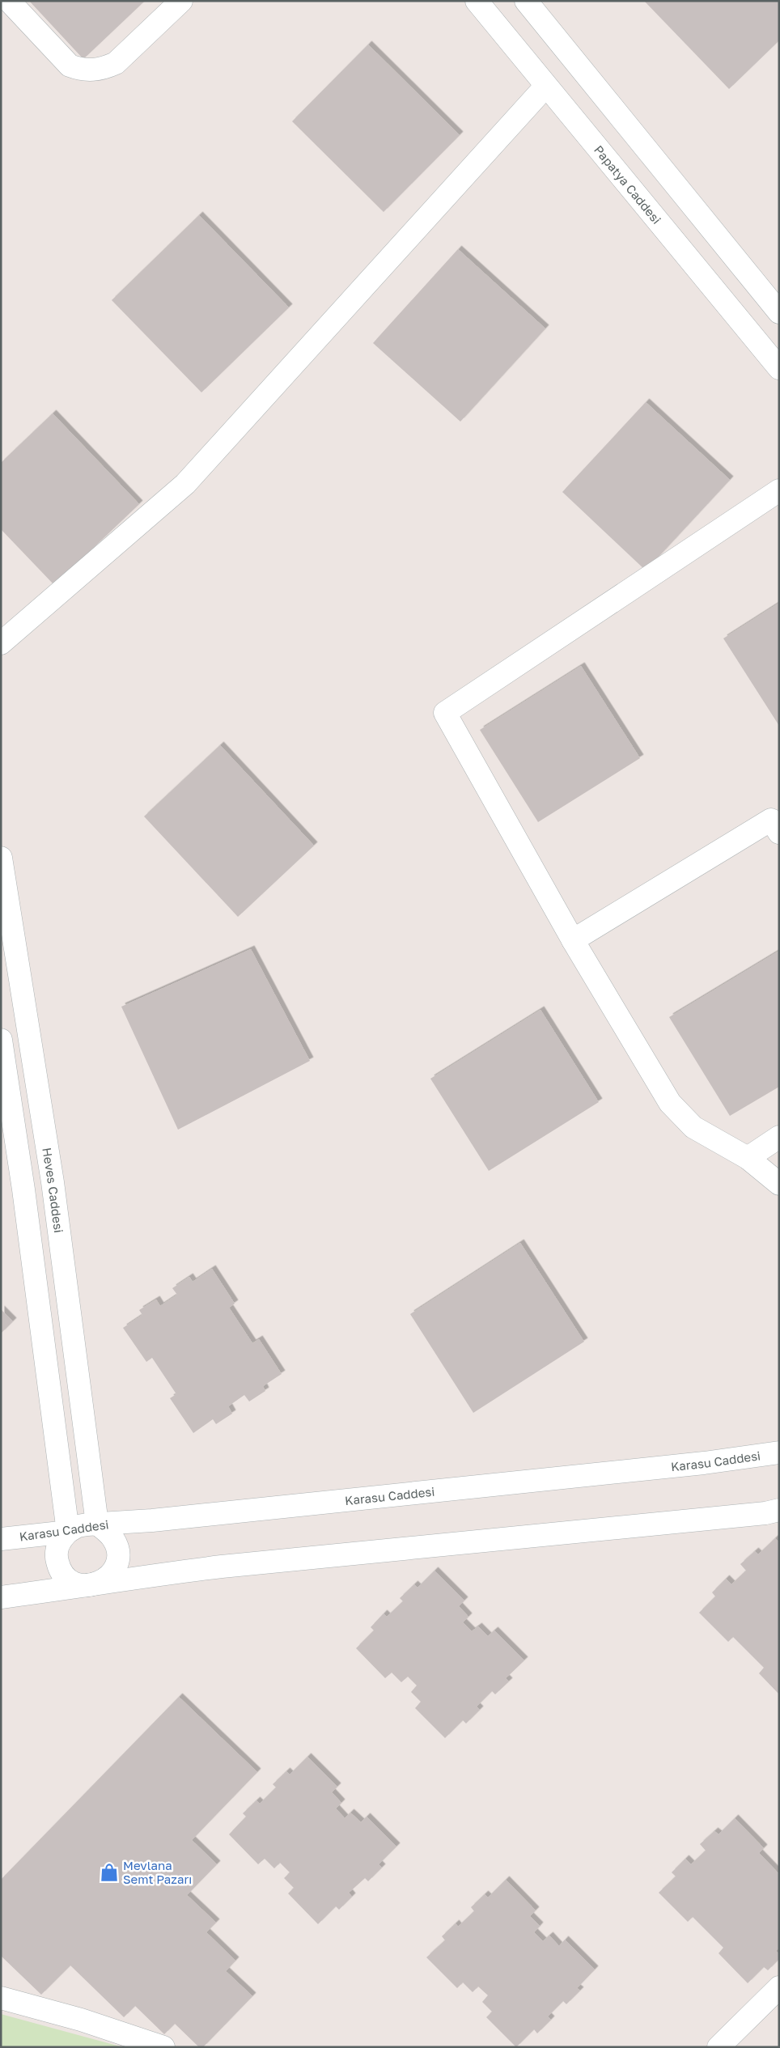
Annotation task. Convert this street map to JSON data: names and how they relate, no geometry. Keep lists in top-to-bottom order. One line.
{"streets":{"street":["Papatya Caddesi","Heves Caddesi","Karasu Caddesi"]},"crossings":[["Heves Caddesi","Karasu Caddesi"]],"places":{"shop":["Mevlana Semt Pazarı"]}}
